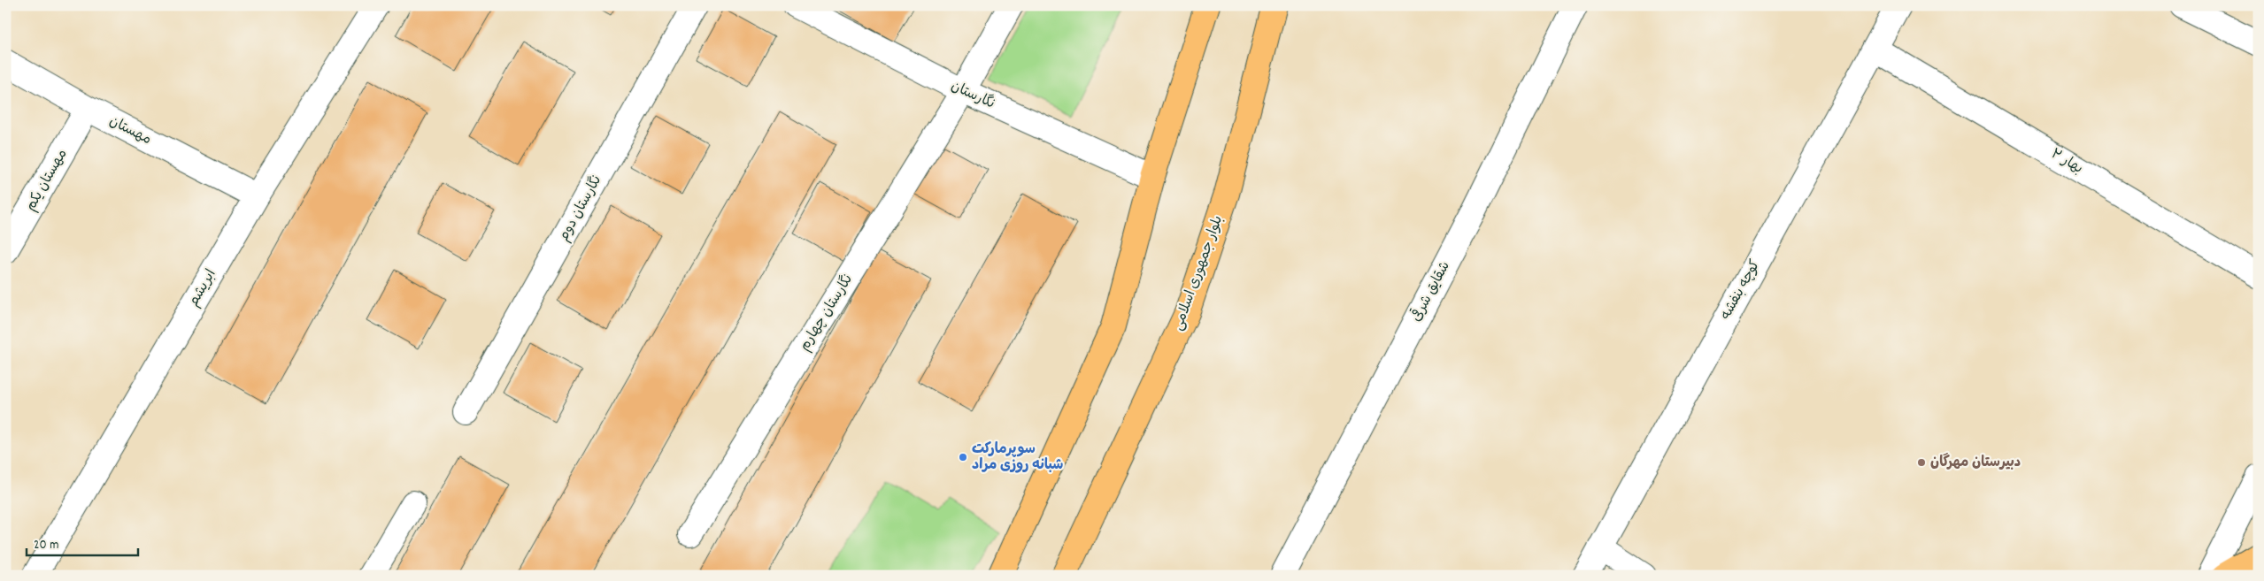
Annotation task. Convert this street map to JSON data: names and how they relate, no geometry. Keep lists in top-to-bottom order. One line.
{"streets":{"main road":["بلوار جمهوری اسلامی"],"street":["نگارستان","مهستان","بهار ۲","مهستان یکم","نگارستان دوم","ابریشم","کوچه بنفشه","شقایق شرقی","نگارستان چهارم"]},"crossings":[["نگارستان","نگارستان چهارم"],["مهستان","مهستان یکم"],["مهستان","ابریشم"],["بهار ۲","کوچه بنفشه"]],"places":["سوپرمارکت شبانه روزی مراد","دبیرستان مهرگان"],"scale_bar":"20 m"}
